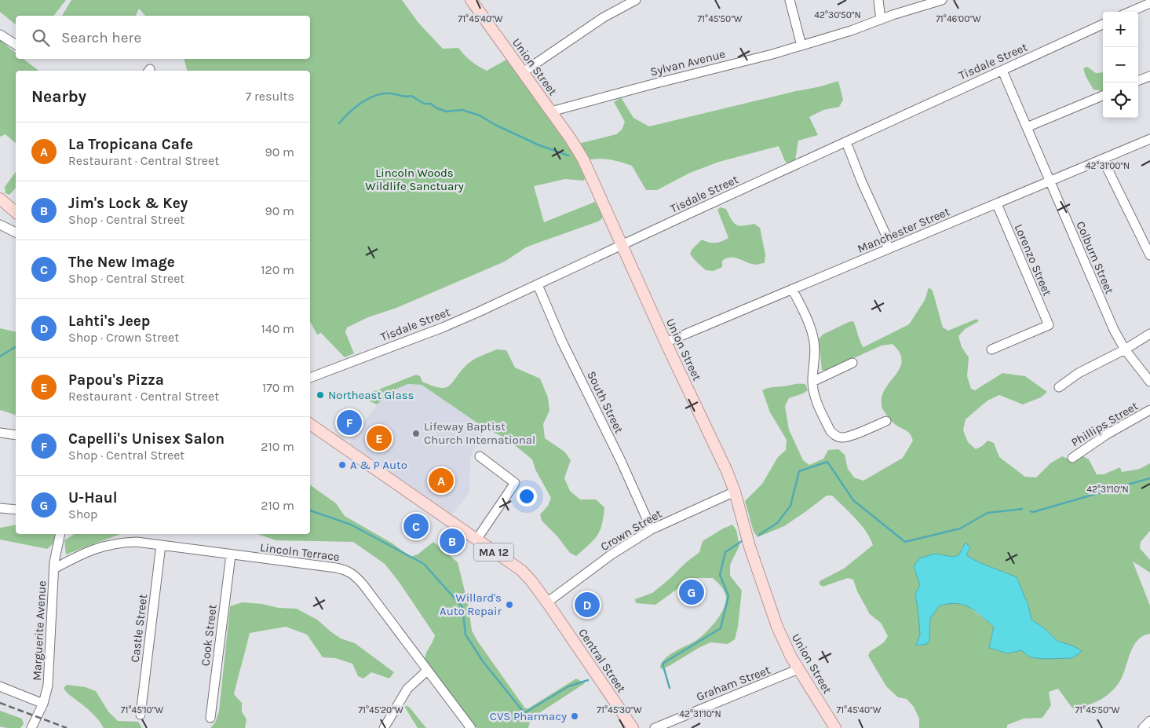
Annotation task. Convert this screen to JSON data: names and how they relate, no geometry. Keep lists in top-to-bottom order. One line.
{"streets":{"main road":["Union Street","MA 12","Central Street"],"street":["Tisdale Street","Sylvan Avenue","Manchester Street","Colburn Street","Lorenzo Street","South Street","Phillips Street","Crown Street","Lincoln Terrace","Castle Street","Marguerite Avenue","Cook Street","Graham Street"]},"crossings":[["Tisdale Street","Union Street"],["Tisdale Street","Colburn Street"],["Tisdale Street","South Street"],["Sylvan Avenue","Union Street"],["Union Street","Manchester Street"],["Union Street","Crown Street"],["Union Street","Graham Street"],["Manchester Street","Colburn Street"],["Manchester Street","Lorenzo Street"],["South Street","Crown Street"],["Crown Street","Central Street"],["Lincoln Terrace","Castle Street"],["Lincoln Terrace","Marguerite Avenue"],["Lincoln Terrace","Cook Street"]],"parks":["Lincoln Woods Wildlife Sanctuary"],"places":["Northeast Glass","Lifeway Baptist Church International","A & P Auto","Willard's Auto Repair","CVS Pharmacy"],"page":{"map_buttons":["+","−"],"search":"Search here","heading":["Nearby","7 results"],"list":[{"mark":"A","name":"La Tropicana Cafe","note":"Restaurant · Central Street","value":"90 m"},{"mark":"B","name":"Jim's Lock & Key","note":"Shop · Central Street","value":"90 m"},{"mark":"C","name":"The New Image","note":"Shop · Central Street","value":"120 m"},{"mark":"D","name":"Lahti's Jeep","note":"Shop · Crown Street","value":"140 m"},{"mark":"E","name":"Papou's Pizza","note":"Restaurant · Central Street","value":"170 m"},{"mark":"F","name":"Capelli's Unisex Salon","note":"Shop · Central Street","value":"210 m"},{"mark":"G","name":"U-Haul","note":"Shop","value":"210 m"}],"pins":["F","E","A","C","B","G","D"]},"coordinates":["42°30'50\"N","71°45'40\"W","71°45'50\"W","71°46'00\"W","42°31'00\"N","42°31'10\"N","71°45'10\"W","71°45'20\"W","71°45'30\"W"]}
